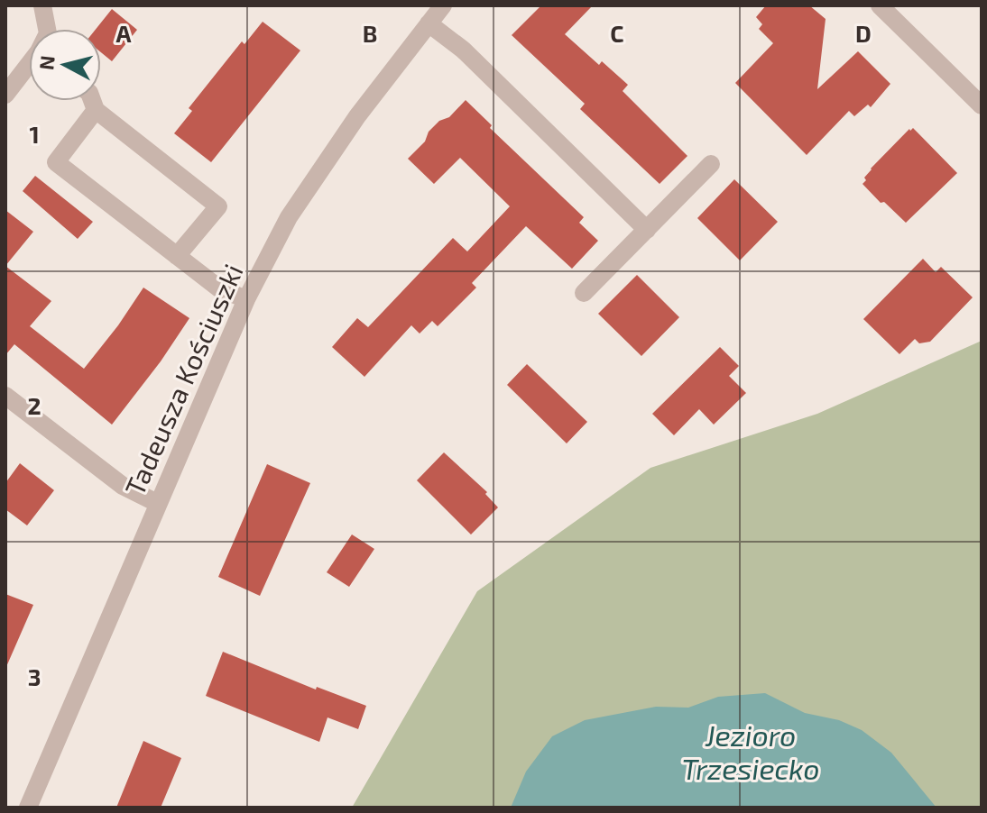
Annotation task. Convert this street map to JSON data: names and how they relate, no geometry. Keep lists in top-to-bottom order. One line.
{"streets":{"street":["Tadeusza Kościuszki"]},"water":["Jezioro Trzesiecko"],"north":"left","grid":{"columns":["A","B","C","D"],"rows":["1","2","3"]}}
